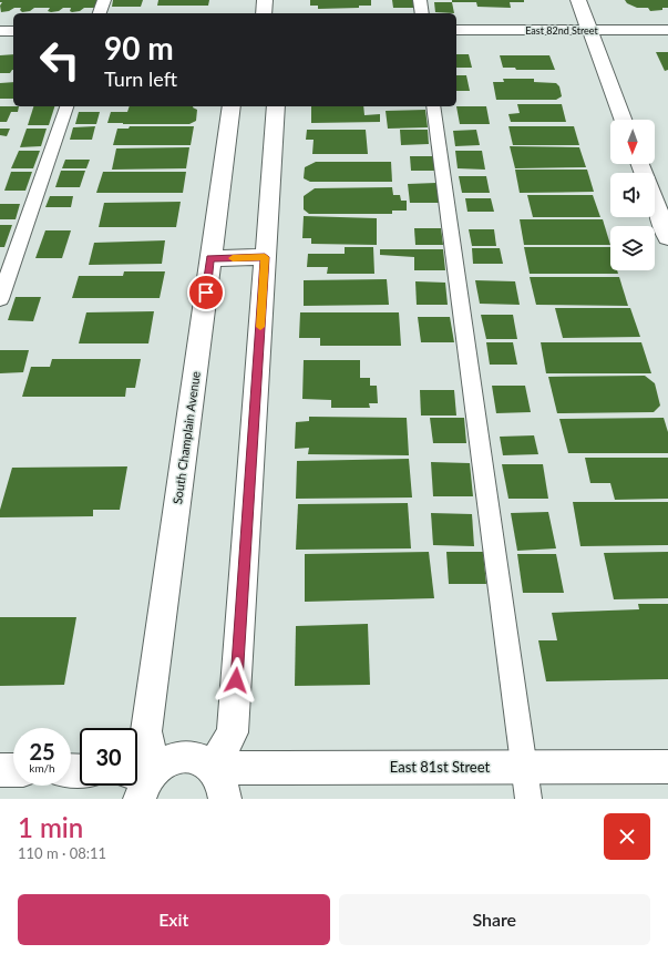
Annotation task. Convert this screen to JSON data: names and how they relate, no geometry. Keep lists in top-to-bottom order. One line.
{"streets":{"street":["East 82nd Street","South Champlain Avenue","East 81st Street"]},"north":"bottom","page":{"turn":["90 m","Turn left"],"speed":"25 km/h","limit":"30","heading":["1 min","110 m · 08:11"],"buttons":["Exit","Share"]}}
